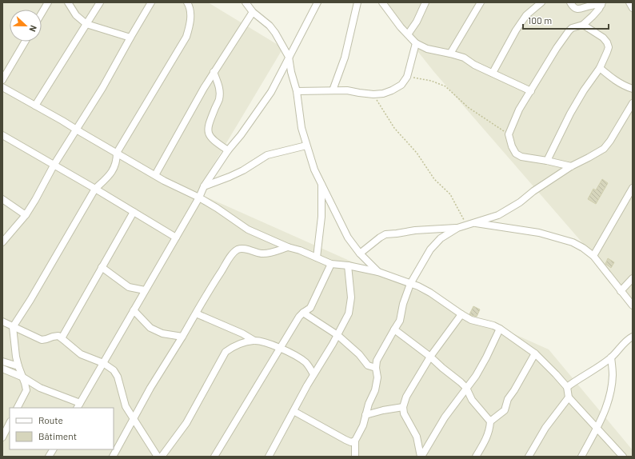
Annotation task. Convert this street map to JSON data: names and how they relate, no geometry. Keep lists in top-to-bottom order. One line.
{"legend":["Route","Bâtiment"],"scale_bar":"100 m","north":"right"}
